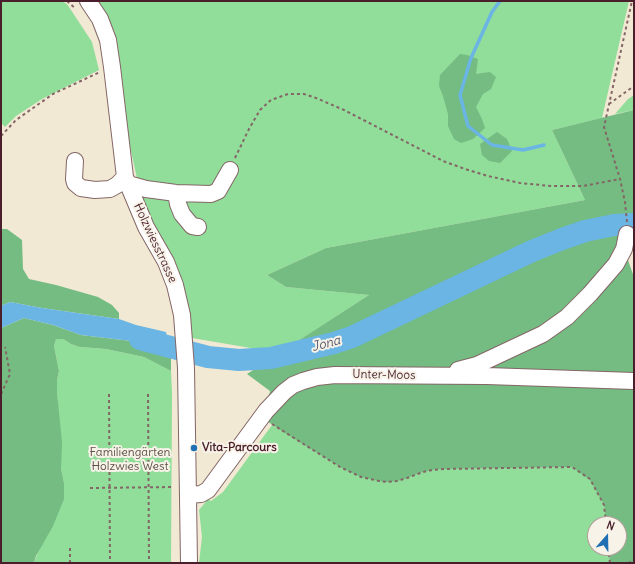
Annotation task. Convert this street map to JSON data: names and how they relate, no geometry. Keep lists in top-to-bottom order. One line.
{"streets":{"street":["Holzwiesstrasse","Unter-Moos"]},"crossings":[["Holzwiesstrasse","Unter-Moos"]],"water":["Jona"],"parks":["Familiengärten Holzwies West"],"places":["Vita-Parcours"],"north":"top"}
